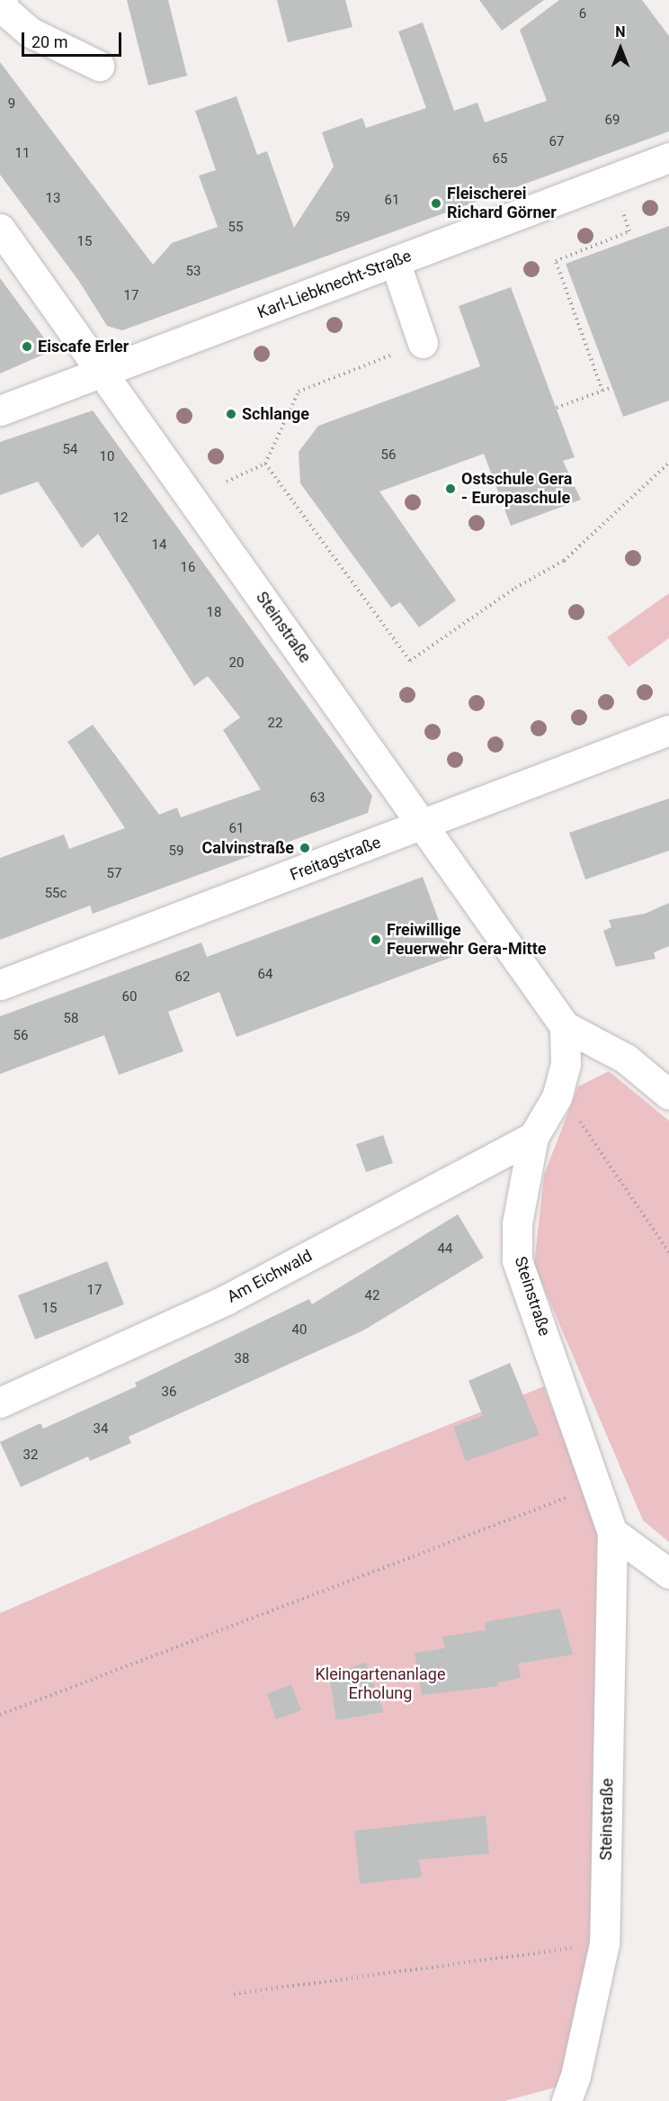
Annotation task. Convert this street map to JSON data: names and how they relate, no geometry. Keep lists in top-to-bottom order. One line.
{"streets":{"street":["Karl-Liebknecht-Straße","Steinstraße","Freitagstraße","Am Eichwald"]},"crossings":[["Karl-Liebknecht-Straße","Steinstraße"],["Steinstraße","Freitagstraße"],["Steinstraße","Am Eichwald"]],"parks":["Kleingartenanlage Erholung"],"places":["Fleischerei Richard Görner","Eiscafe Erler","Schlange","Ostschule Gera - Europaschule","Calvinstraße","Freiwillige Feuerwehr Gera-Mitte"],"house_numbers":["6","9","69","67","11","65","13","61","59","55","15","53","17","54","56","10","12","14","16","18","20","22","63","61","59","57","55c","64","62","60","58","56","44","17","42","15","40","38","36","34","32"],"scale_bar":"20 m","north":"top"}
